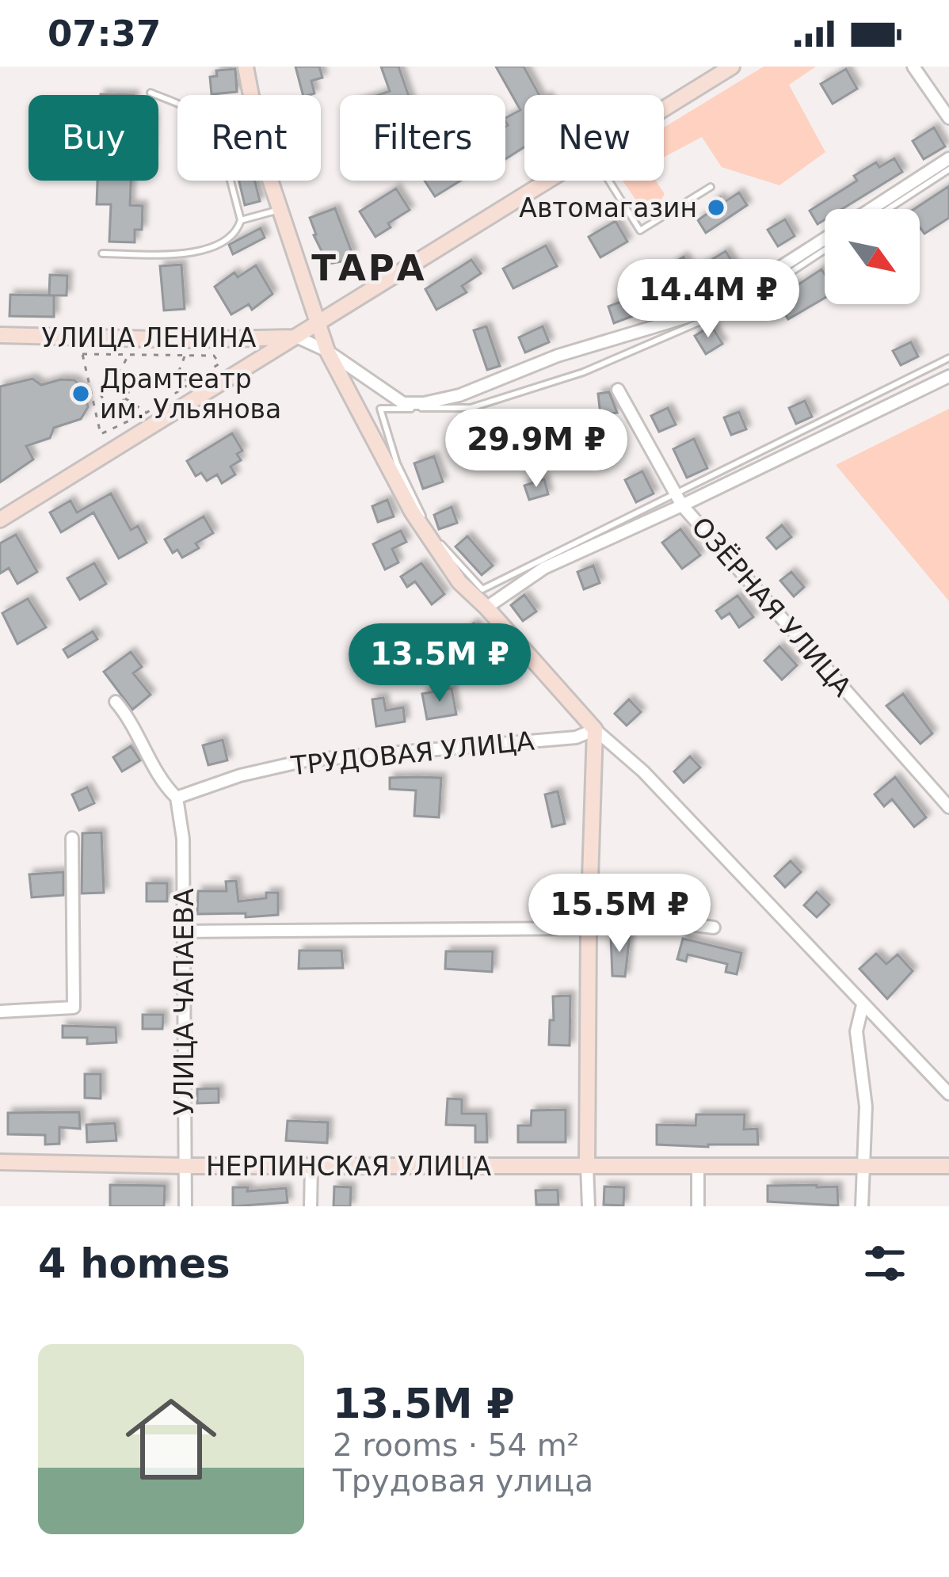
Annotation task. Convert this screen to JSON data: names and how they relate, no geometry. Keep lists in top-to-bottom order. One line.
{"streets":{"main road":["УЛИЦА ЛЕНИНА","НЕРПИНСКАЯ УЛИЦА"],"street":["ОЗЁРНАЯ УЛИЦА","ТРУДОВАЯ УЛИЦА","УЛИЦА ЧАПАЕВА"]},"crossings":[["ТРУДОВАЯ УЛИЦА","УЛИЦА ЧАПАЕВА"],["УЛИЦА ЧАПАЕВА","НЕРПИНСКАЯ УЛИЦА"]],"districts":["ТАРА"],"places":["Автомагазин","Драмтеатр им. Ульянова"],"north":"bottom right","page":{"status":"07:37","chip":["Buy","Rent","Filters","New"],"price":["14.4M ₽","29.9M ₽","13.5M ₽","15.5M ₽"],"heading":"4 homes","list":[{"name":"13.5M ₽","note":"2 rooms · 54 m² · Трудовая улица"}]}}
